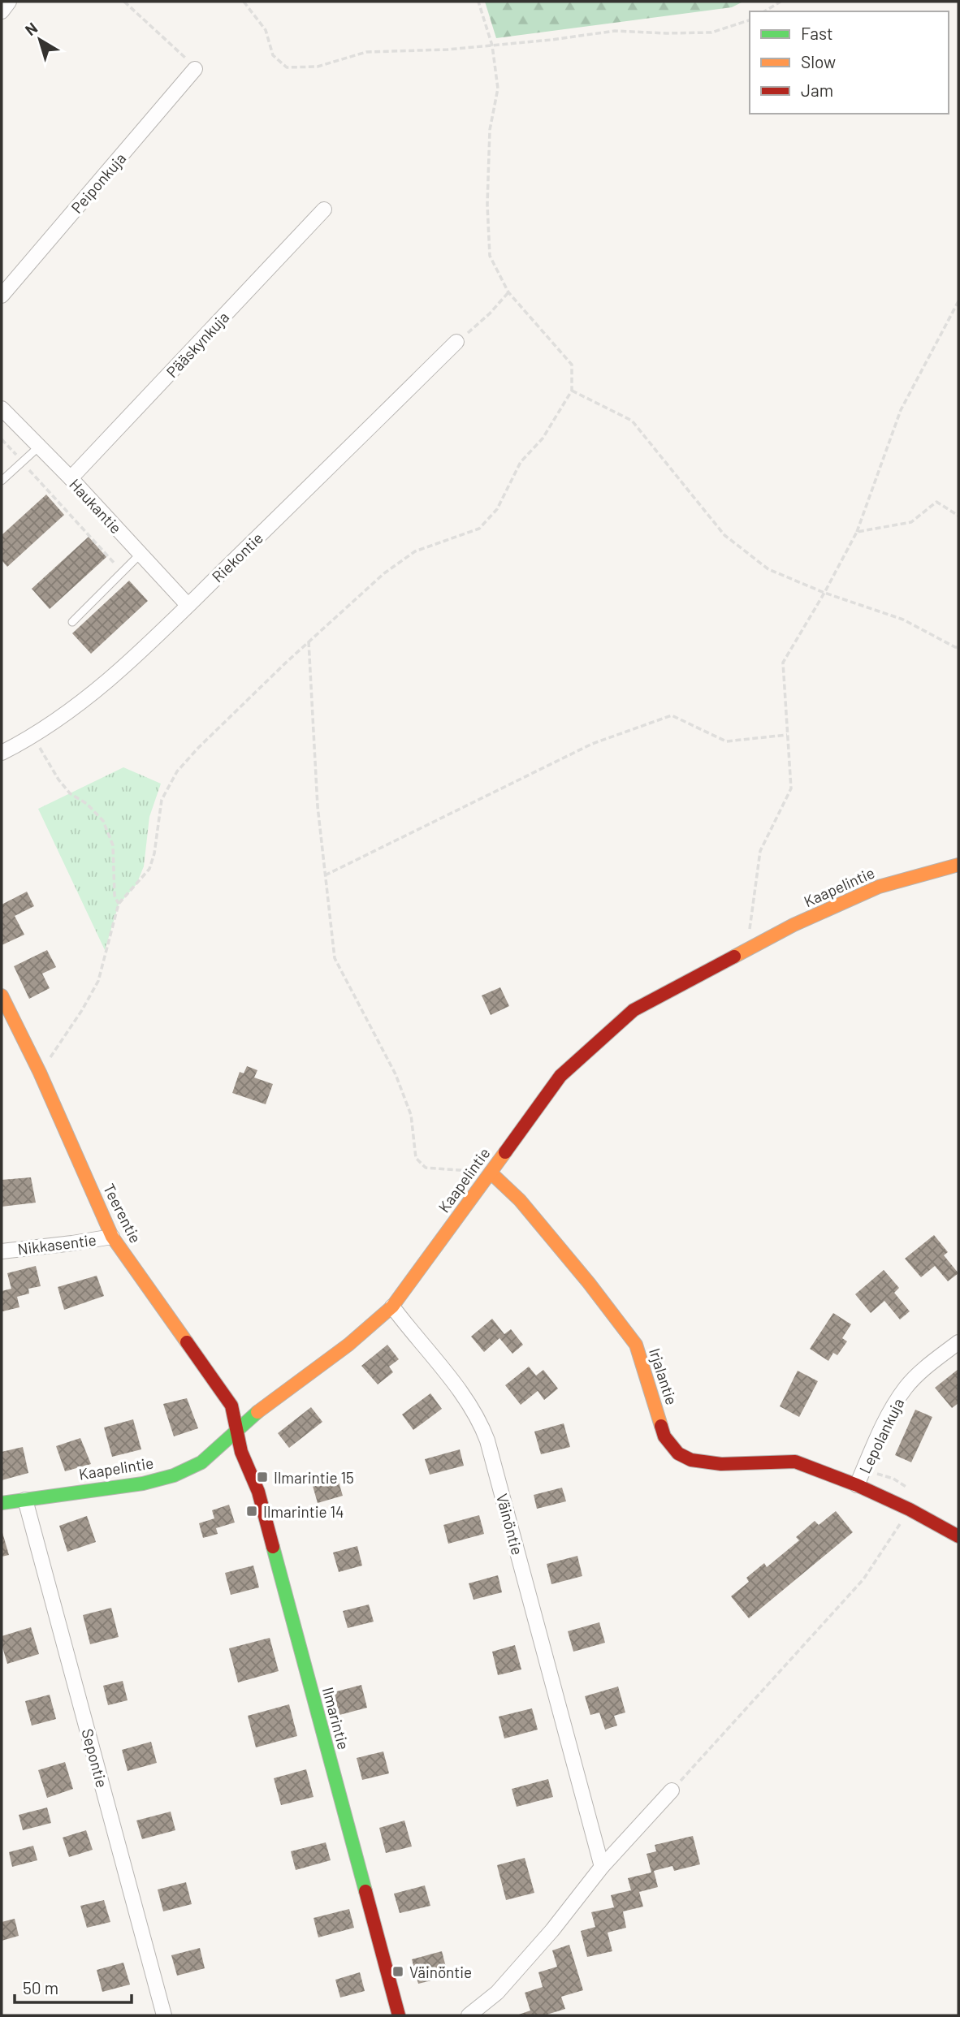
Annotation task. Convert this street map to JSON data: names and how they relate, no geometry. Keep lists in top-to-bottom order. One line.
{"streets":{"street":["Peiponkuja","Pääskynkuja","Haukantie","Riekontie","Kaapelintie","Teerentie","Nikkasentie","Irjalantie","Lepolankuja","Väinöntie","Ilmarintie","Sepontie"]},"crossings":[["Pääskynkuja","Haukantie"],["Haukantie","Riekontie"],["Kaapelintie","Teerentie"],["Kaapelintie","Irjalantie"],["Kaapelintie","Väinöntie"],["Kaapelintie","Ilmarintie"],["Kaapelintie","Sepontie"],["Teerentie","Nikkasentie"],["Teerentie","Ilmarintie"],["Irjalantie","Lepolankuja"]],"places":{"transit":["Ilmarintie 15","Ilmarintie 14","Väinöntie"]},"legend":["Fast","Slow","Jam"],"scale_bar":"50 m","north":"top left"}
